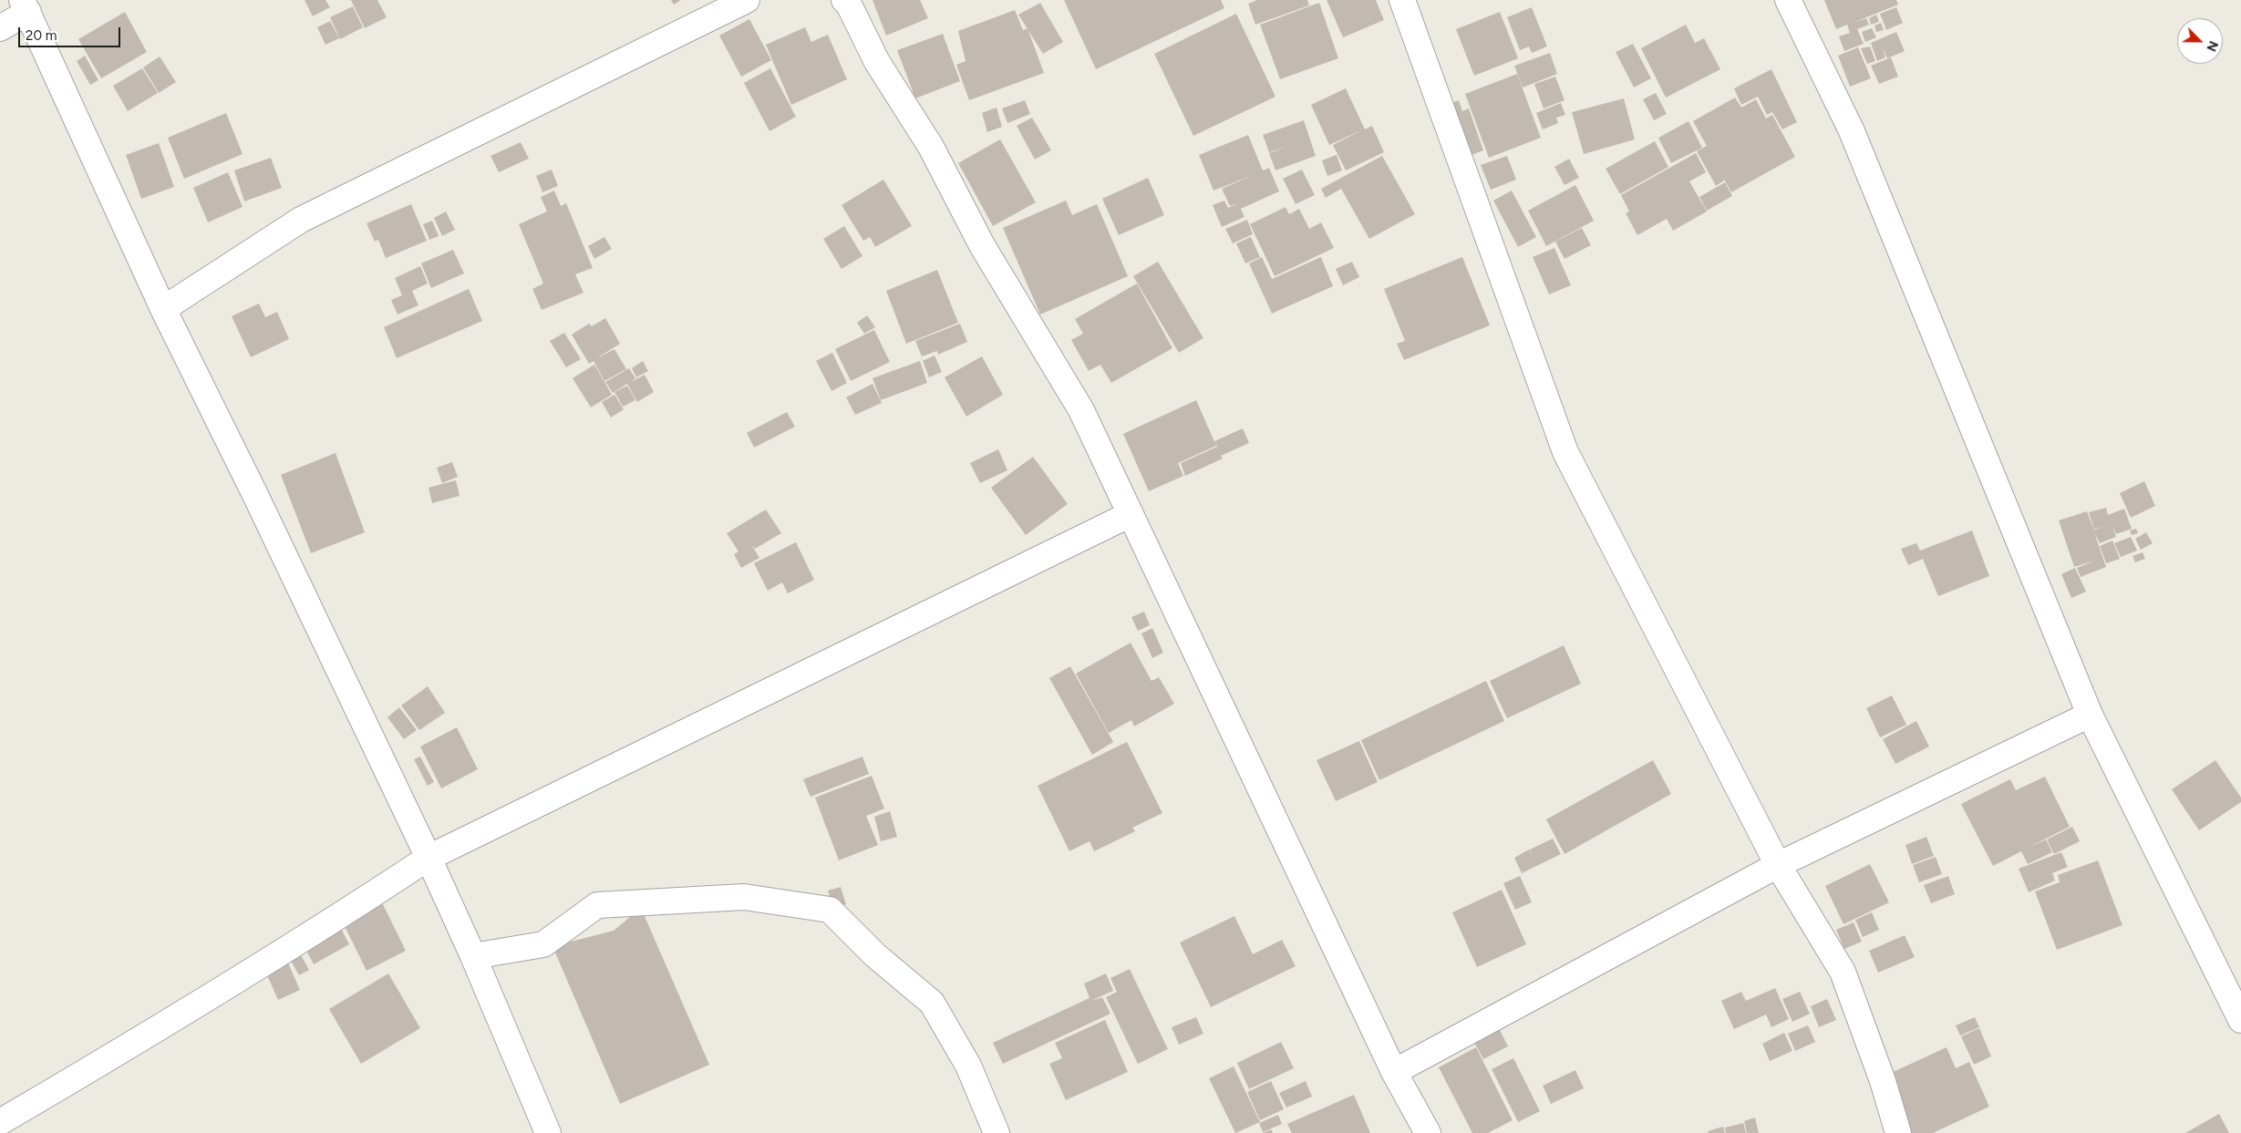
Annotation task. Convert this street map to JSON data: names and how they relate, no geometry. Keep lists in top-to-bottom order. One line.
{"scale_bar":"20 m","north":"bottom right"}
